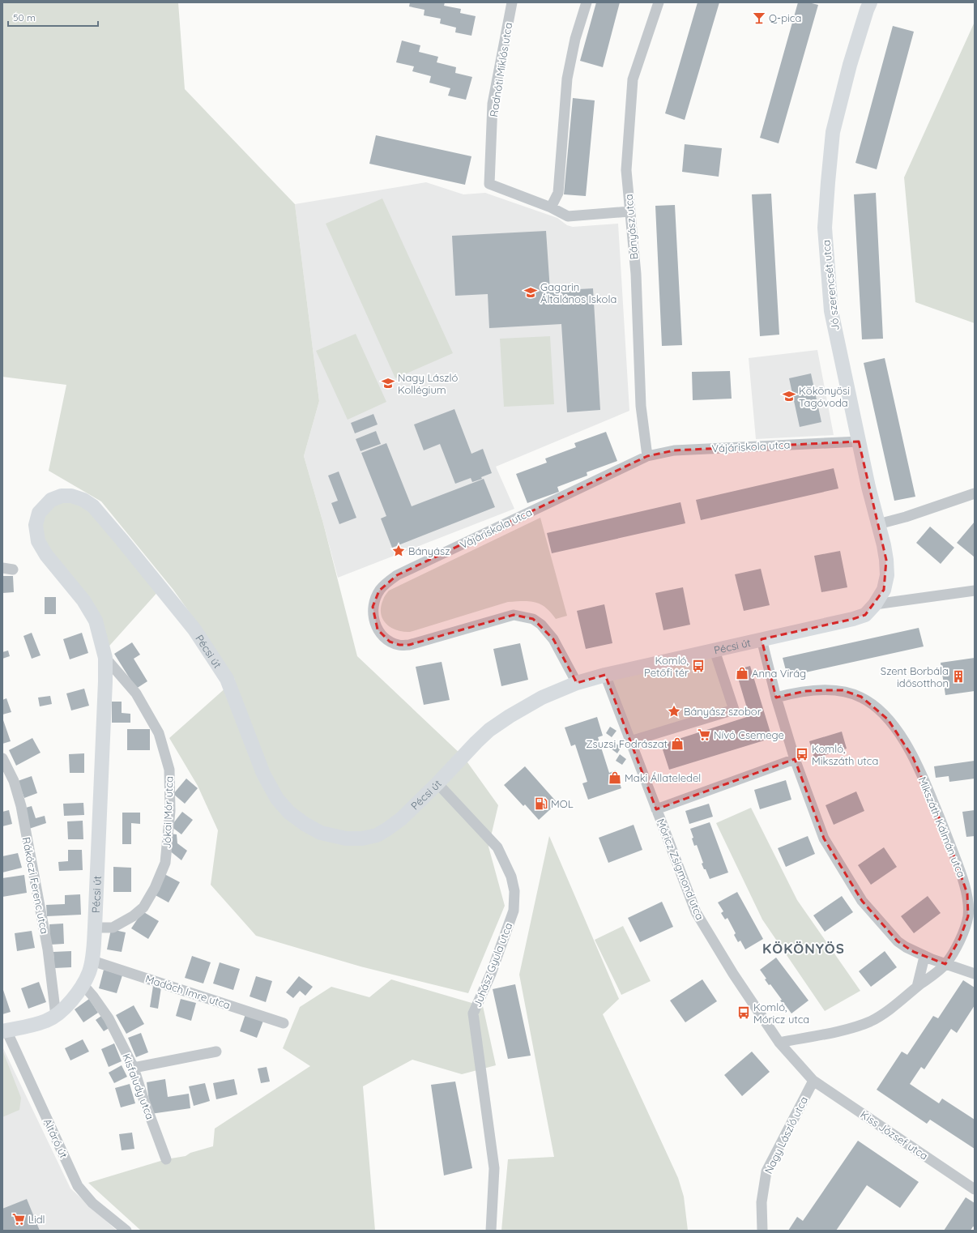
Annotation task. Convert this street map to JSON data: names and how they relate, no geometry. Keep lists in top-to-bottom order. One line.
{"streets":{"main road":["Jó szerencsét utca","Pécsi út"],"street":["Radnóti Miklós utca","Bányász utca","Vájáriskola utca","Jókai Mór utca","Mikszáth Kálmán utca","Móricz Zsigmond utca","Rákóczi Ferenc utca","Juhász Gyula utca","Madách Imre utca","Kisfaludy utca","Nagy László utca","Kiss József utca","Altáró út"]},"crossings":[["Radnóti Miklós utca","Bányász utca"],["Bányász utca","Vájáriskola utca"],["Jó szerencsét utca","Vájáriskola utca"],["Jó szerencsét utca","Pécsi út"],["Vájáriskola utca","Pécsi út"],["Pécsi út","Jókai Mór utca"],["Pécsi út","Móricz Zsigmond utca"],["Pécsi út","Rákóczi Ferenc utca"],["Pécsi út","Juhász Gyula utca"],["Pécsi út","Madách Imre utca"],["Pécsi út","Kisfaludy utca"],["Pécsi út","Altáró út"],["Móricz Zsigmond utca","Nagy László utca"],["Móricz Zsigmond utca","Kiss József utca"],["Nagy László utca","Kiss József utca"]],"districts":["KÖKÖNYÖS"],"places":{"bar":["Q-pica"],"school or university":["Gagarin Általános Iskola","Nagy László Kollégium","Kökönyösi Tagóvoda"],"place":["Bányász","Bányász szobor"],"bus stop":["Komló, Petőfi tér","Komló, Mikszáth utca","Komló, Móricz utca"],"shop":["Anna Virág","Zsuzsi Fodrászat","Maki Állateledel"],"building":["Szent Borbála idősotthon"],"supermarket":["Nívó Csemege","Lidl"],"fuel station":["MOL"]},"scale_bar":"50 m"}
